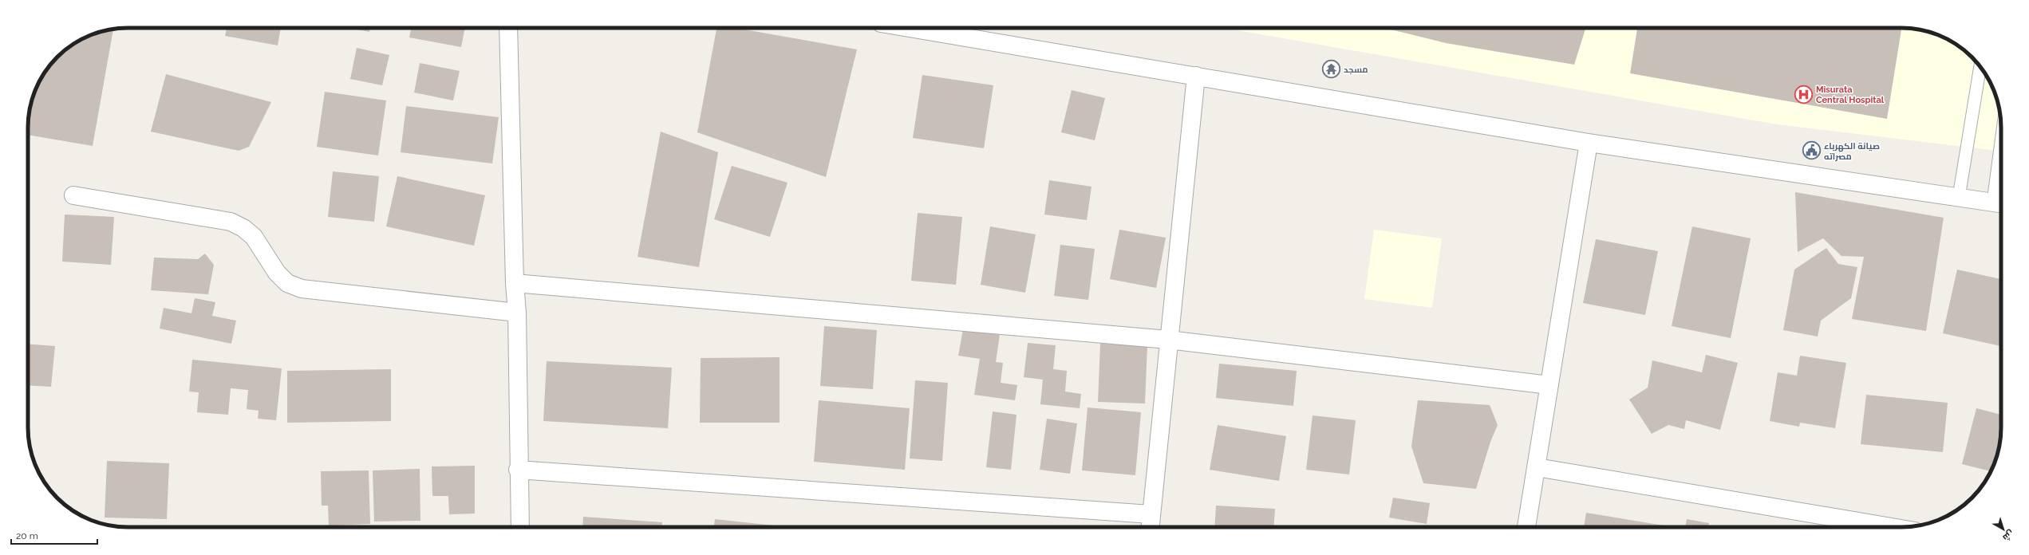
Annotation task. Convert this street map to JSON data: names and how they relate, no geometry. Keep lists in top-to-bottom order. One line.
{"places":{"temple":["مسجد"],"hospital":["Misurata Central Hospital"],"public building":["صيانة الكهرباء مصراته"]},"scale_bar":"20 m","north":"bottom right"}
